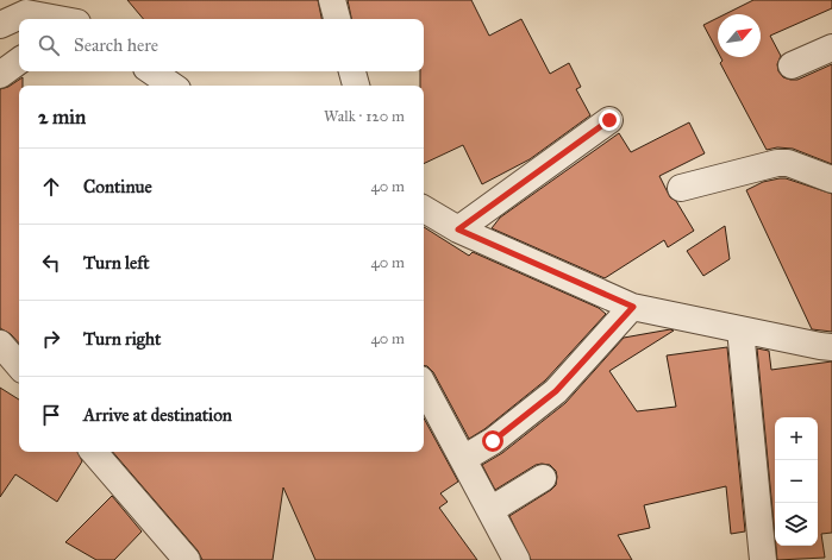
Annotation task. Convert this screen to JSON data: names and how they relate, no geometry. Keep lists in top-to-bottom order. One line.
{"north":"top right","page":{"search":"Search here","heading":["2 min","Walk · 120 m"],"list":[["Continue","40 m"],["Turn left","40 m"],["Turn right","40 m"],"Arrive at destination"],"map_buttons":["+","−"]}}
